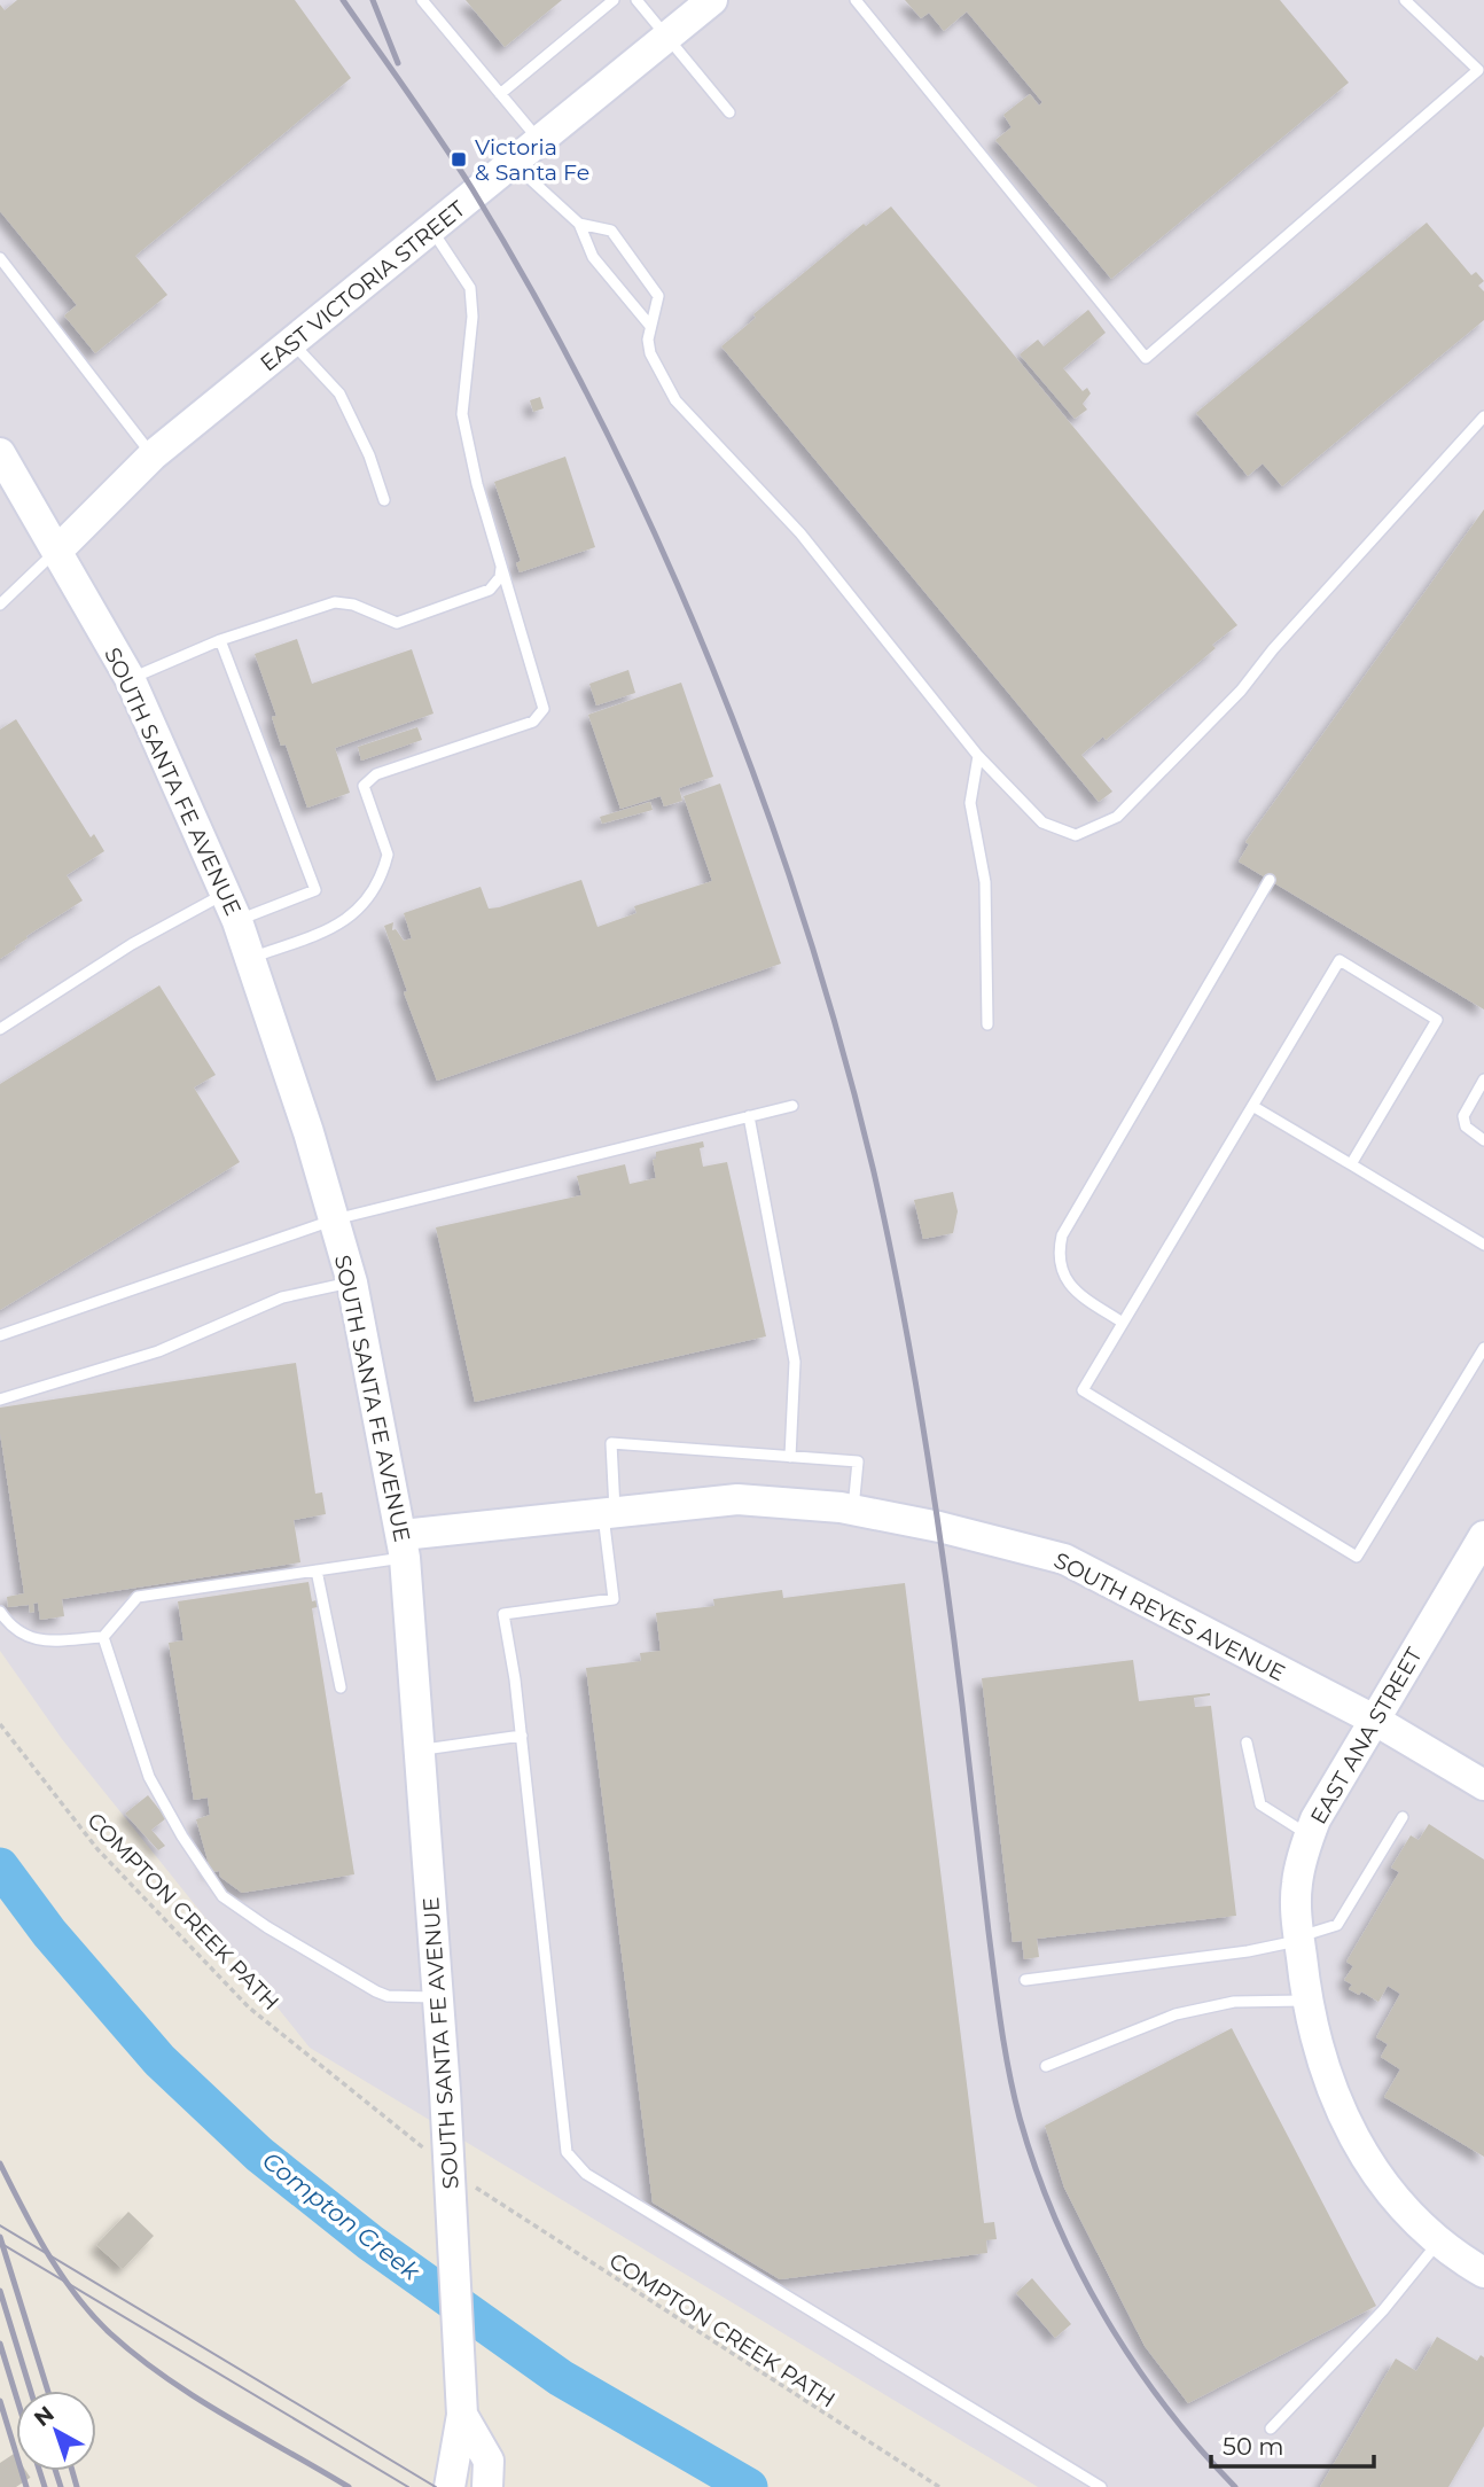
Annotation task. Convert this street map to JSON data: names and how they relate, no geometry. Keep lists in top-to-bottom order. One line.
{"streets":{"street":["EAST VICTORIA STREET","SOUTH SANTA FE AVENUE","SOUTH REYES AVENUE","EAST ANA STREET"],"path":["COMPTON CREEK PATH"]},"crossings":[["EAST VICTORIA STREET","SOUTH SANTA FE AVENUE"],["SOUTH SANTA FE AVENUE","SOUTH REYES AVENUE"],["SOUTH REYES AVENUE","EAST ANA STREET"]],"water":["Compton Creek"],"places":{"transit":["Victoria & Santa Fe"]},"scale_bar":"50 m","north":"top left"}
